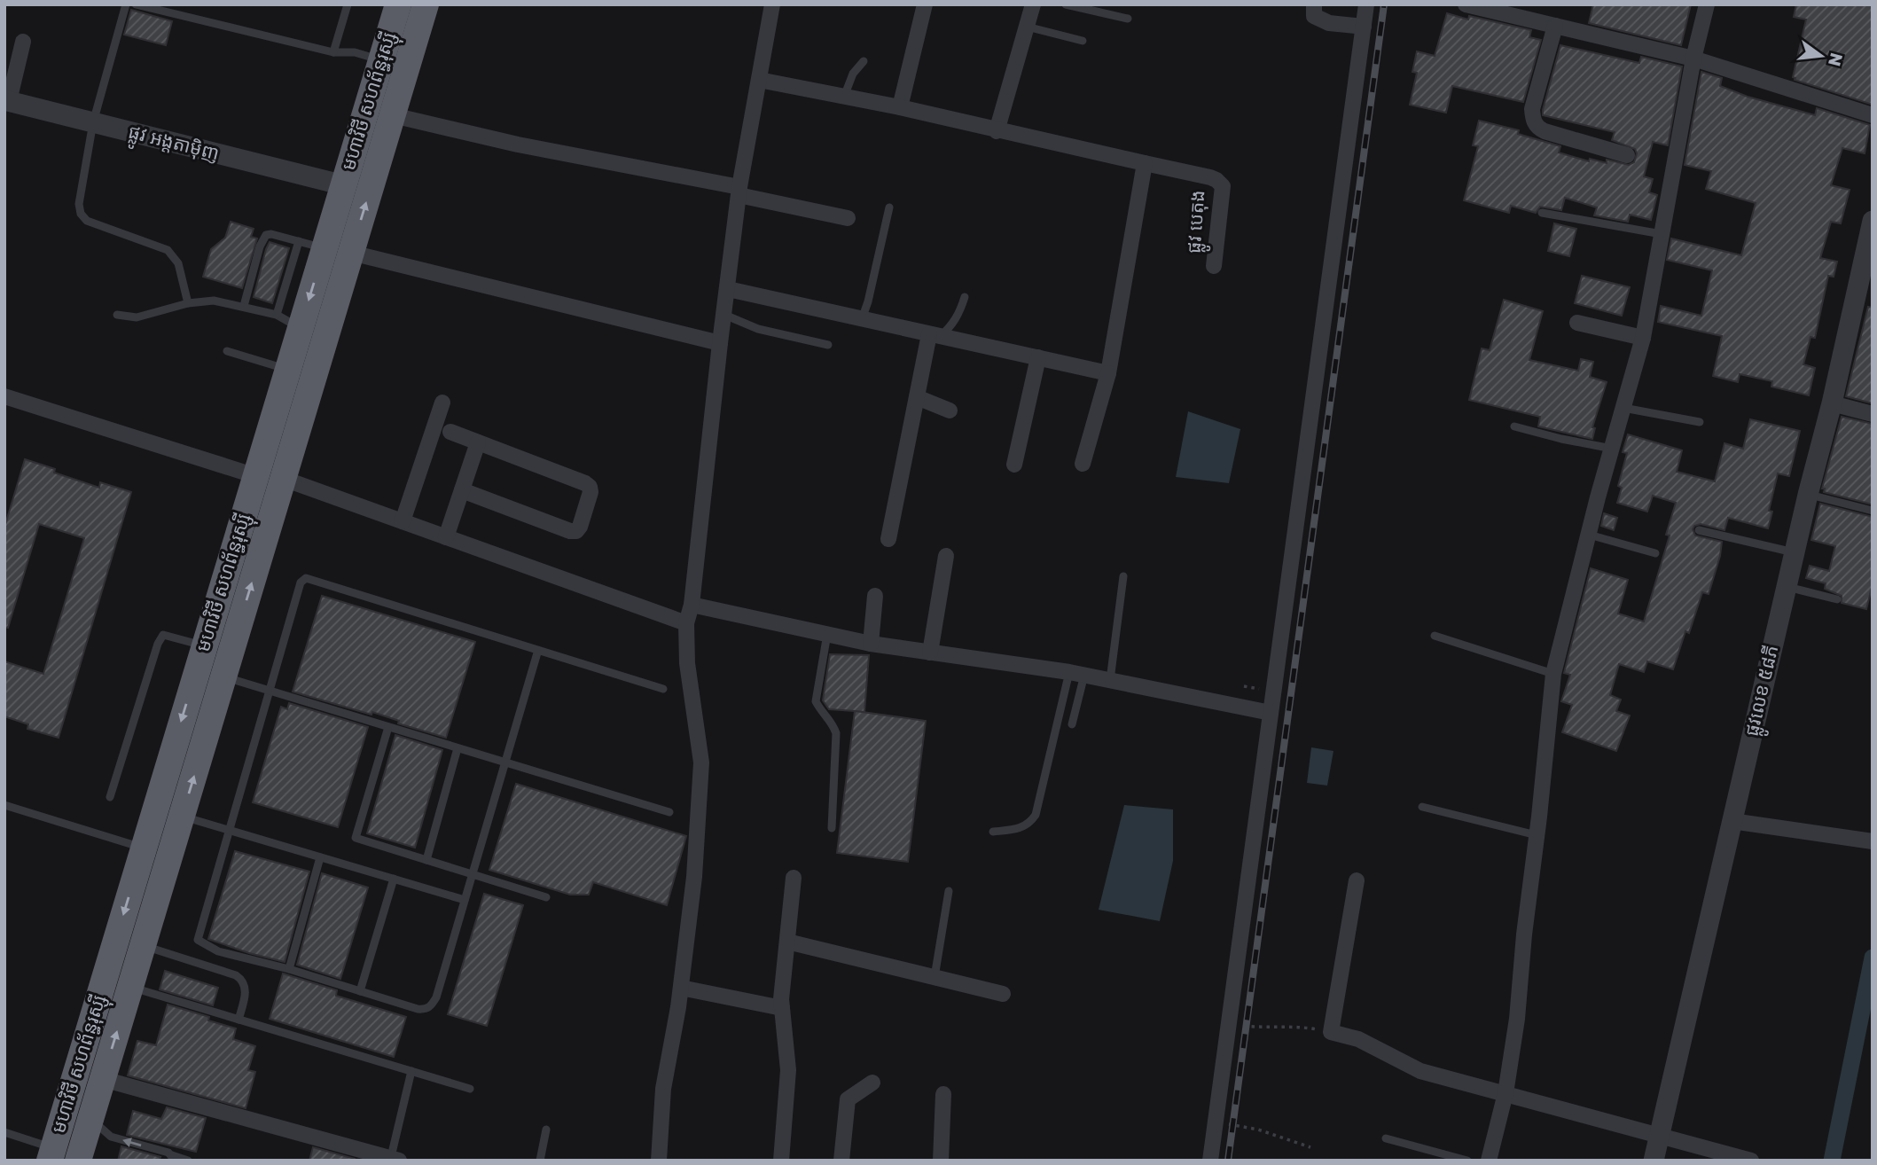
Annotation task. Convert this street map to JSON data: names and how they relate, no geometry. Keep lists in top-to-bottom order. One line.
{"streets":{"highway":["មហាវិថី សហព័ន្ធរុស្ស៊ី"],"street":["ផ្លូវ អង្តតាម៉ិញ","ផ្លូវ បេតុង","ផ្លូវលេខ ៥៨ភី"]},"crossings":[["មហាវិថី សហព័ន្ធរុស្ស៊ី","ផ្លូវ អង្តតាម៉ិញ"]],"north":"right"}
